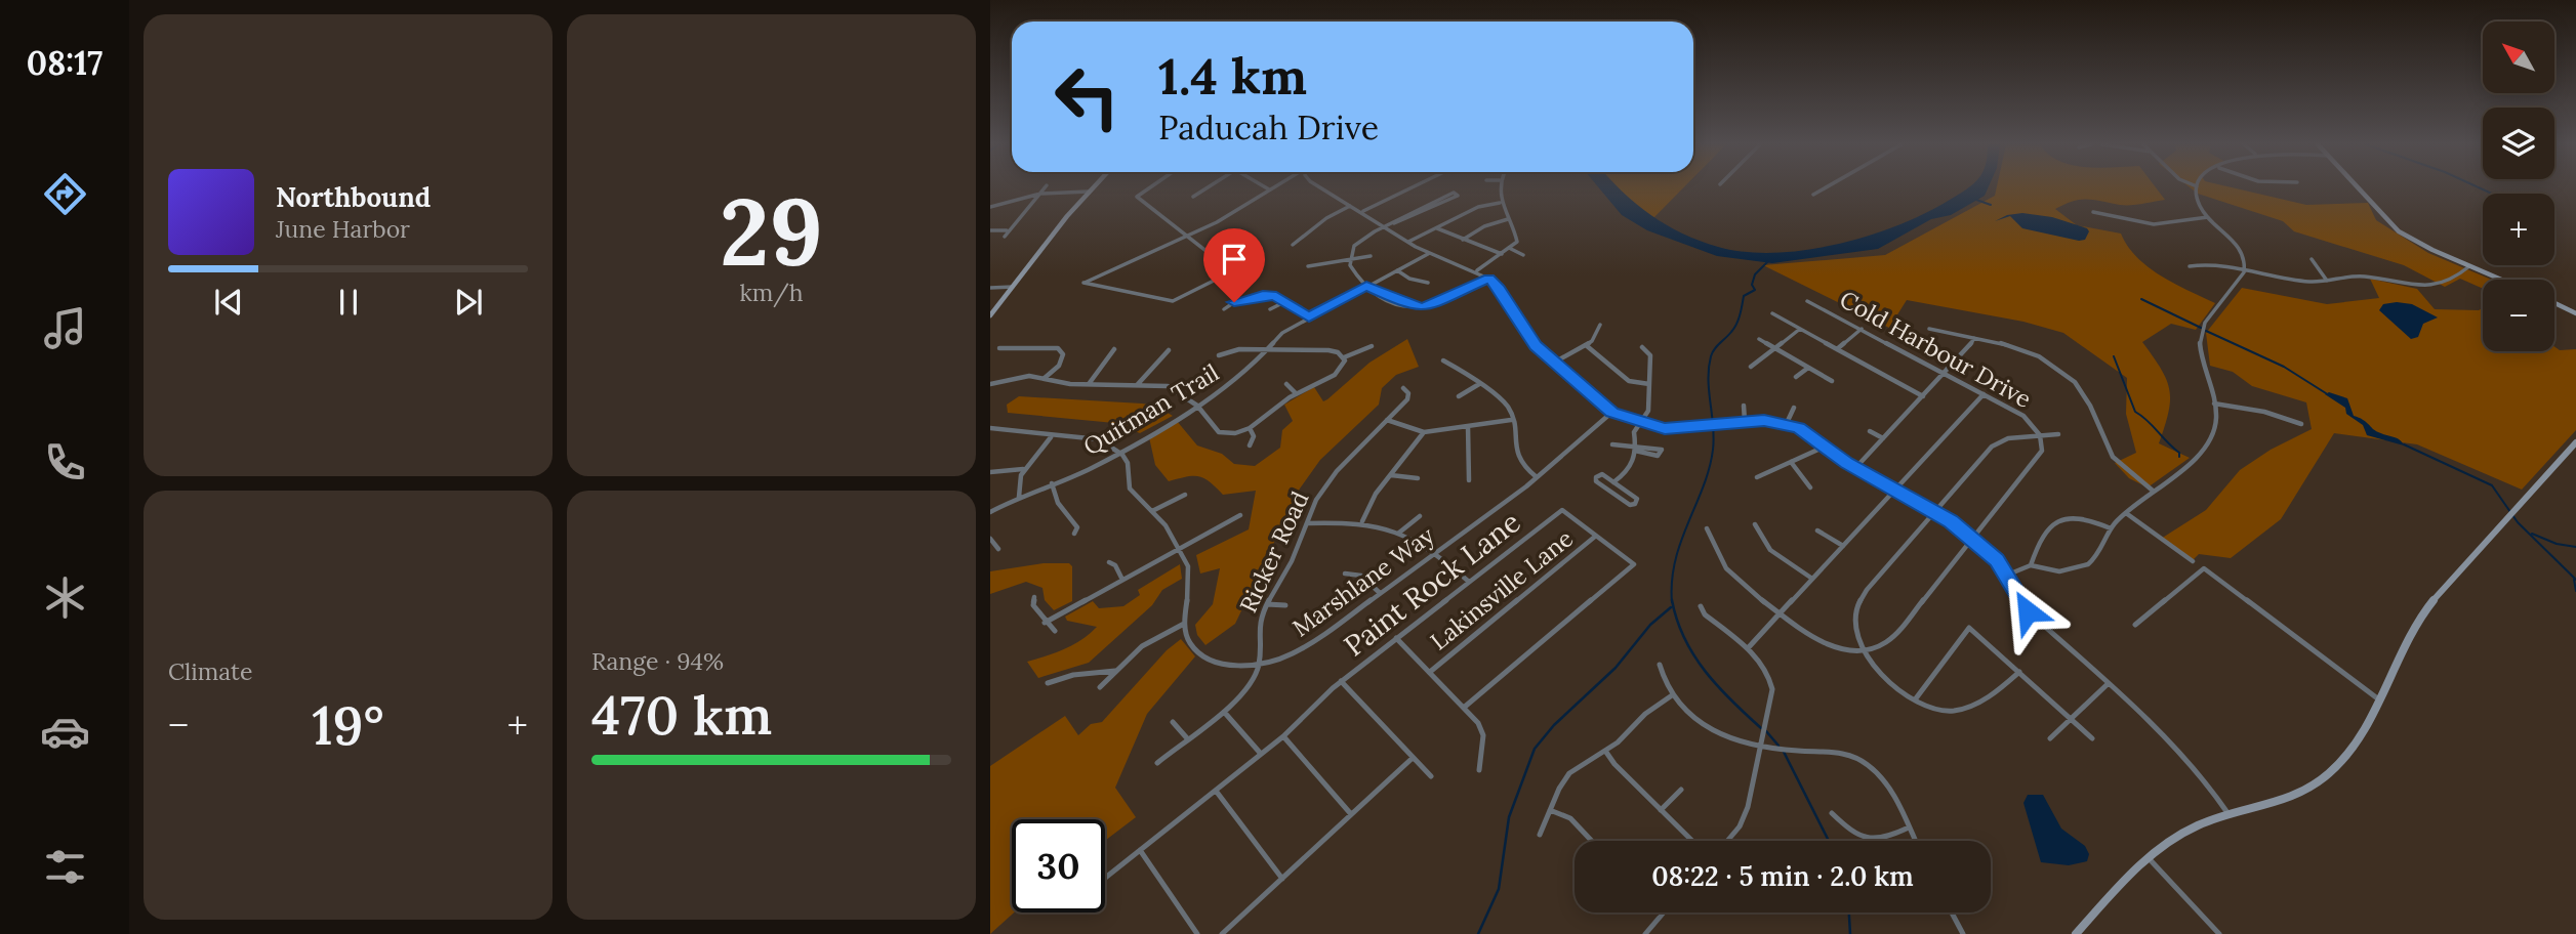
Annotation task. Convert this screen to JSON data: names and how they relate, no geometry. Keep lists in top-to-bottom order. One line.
{"streets":{"street":["Cold Harbour Drive","Quitman Trail","Ricker Road","Marshlane Way","Paint Rock Lane","Lakinsville Lane"]},"crossings":[["Ricker Road","Marshlane Way"],["Paint Rock Lane","Lakinsville Lane"]],"north":"top left","page":{"tabs":"08:17","tile":[["29","km/h"],"Climate",["Range · 94%","470 km"]],"map_buttons":["+","−"],"turn":["1.4 km","Paducah Drive"],"song":["Northbound","June Harbor"],"heat":["−","19°","+"],"limit":"30","trip":"08:22 · 5 min · 2.0 km"}}
